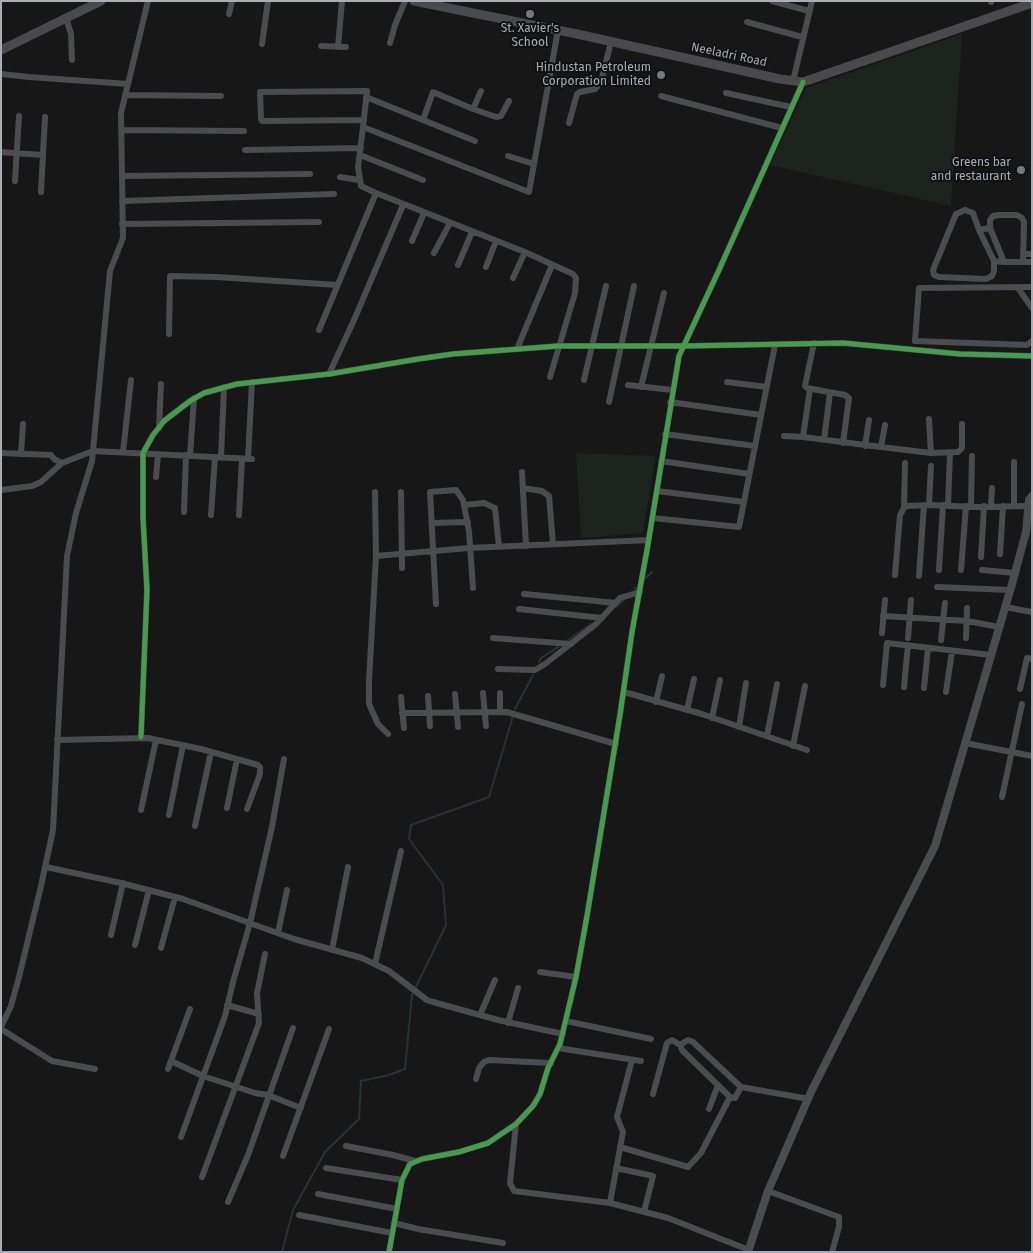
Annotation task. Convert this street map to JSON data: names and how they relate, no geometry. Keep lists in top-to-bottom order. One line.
{"streets":{"main road":["Neeladri Road"]},"places":["St. Xavier's School","Hindustan Petroleum Corporation Limited","Greens bar and restaurant"]}
